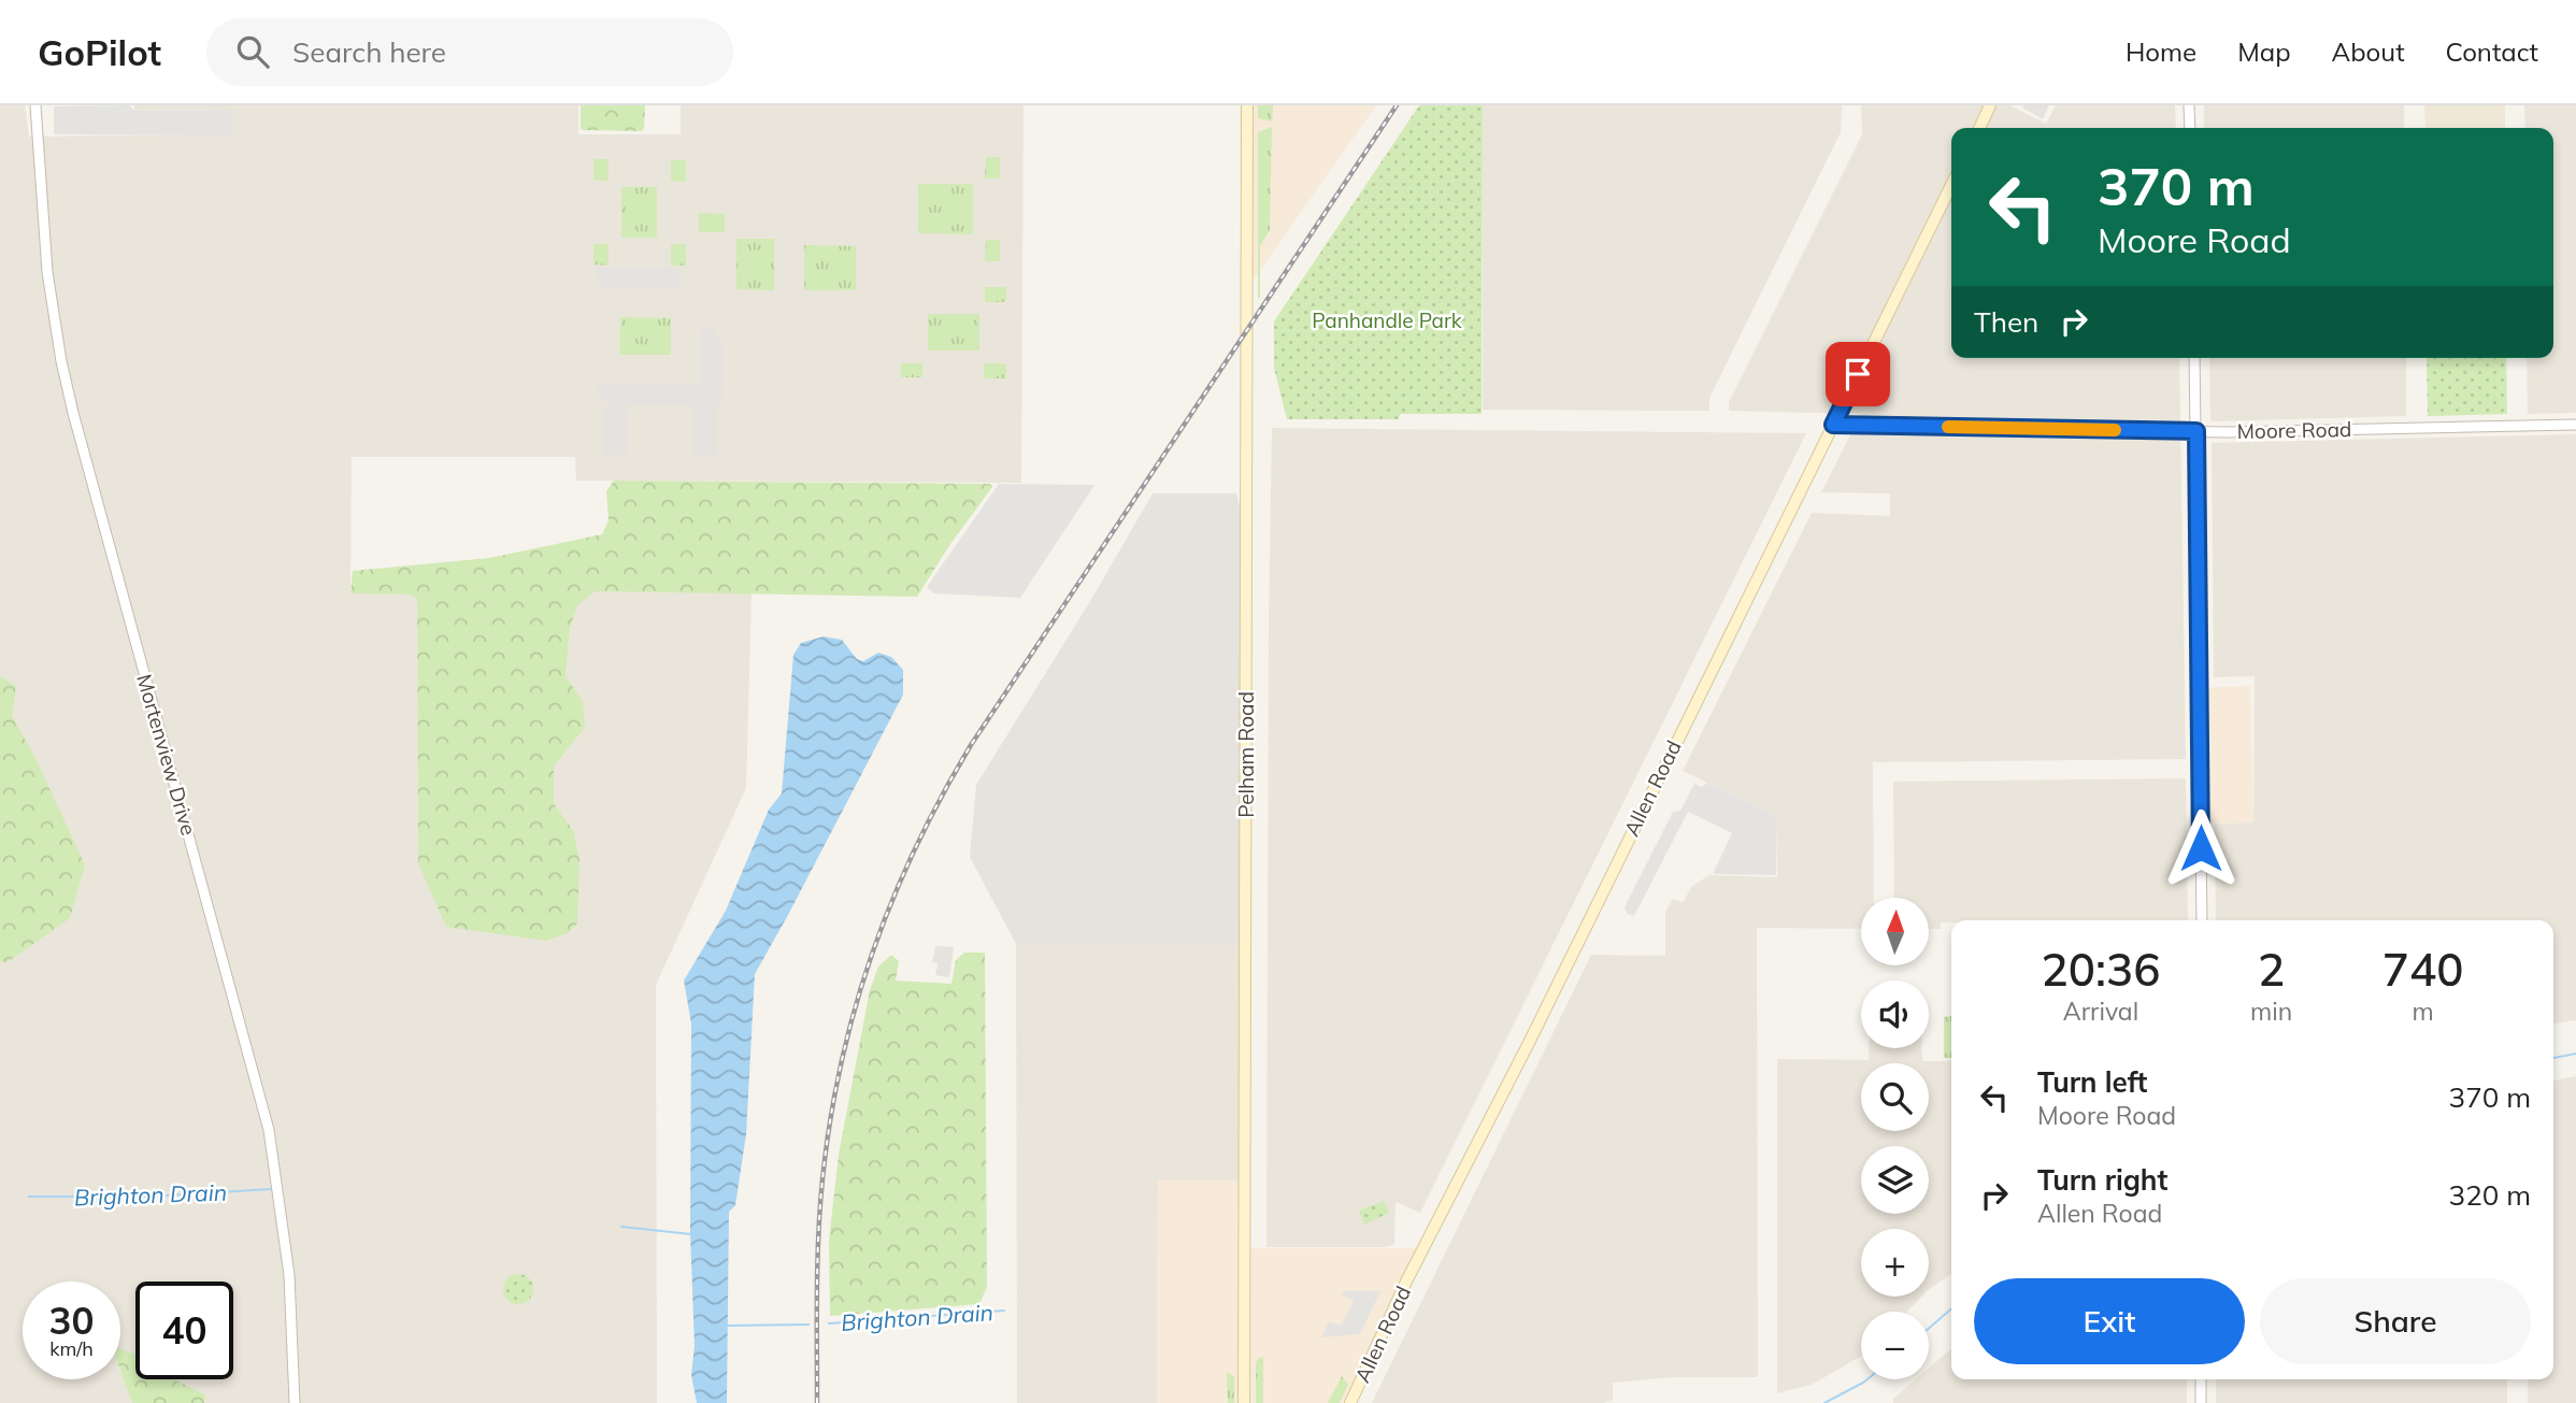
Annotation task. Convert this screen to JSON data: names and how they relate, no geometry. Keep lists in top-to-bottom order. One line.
{"streets":{"main road":["Pelham Road","Allen Road"],"street":["Moore Road","Mortenview Drive"]},"crossings":[["Moore Road","Allen Road"]],"water":["Brighton Drain"],"parks":["Panhandle Park"],"north":"top","page":{"header":"GoPilot","search":"Search here","nav":["Home","Map","About","Contact"],"turn":["370 m","Moore Road"],"then":"Then","map_buttons":["+","−"],"eta":["20:36","Arrival","2","min","740","m"],"list":[{"name":"Turn left","note":"Moore Road","value":"370 m"},{"name":"Turn right","note":"Allen Road","value":"320 m"}],"buttons":["Exit","Share"],"speed":"30 km/h","limit":"40"}}
